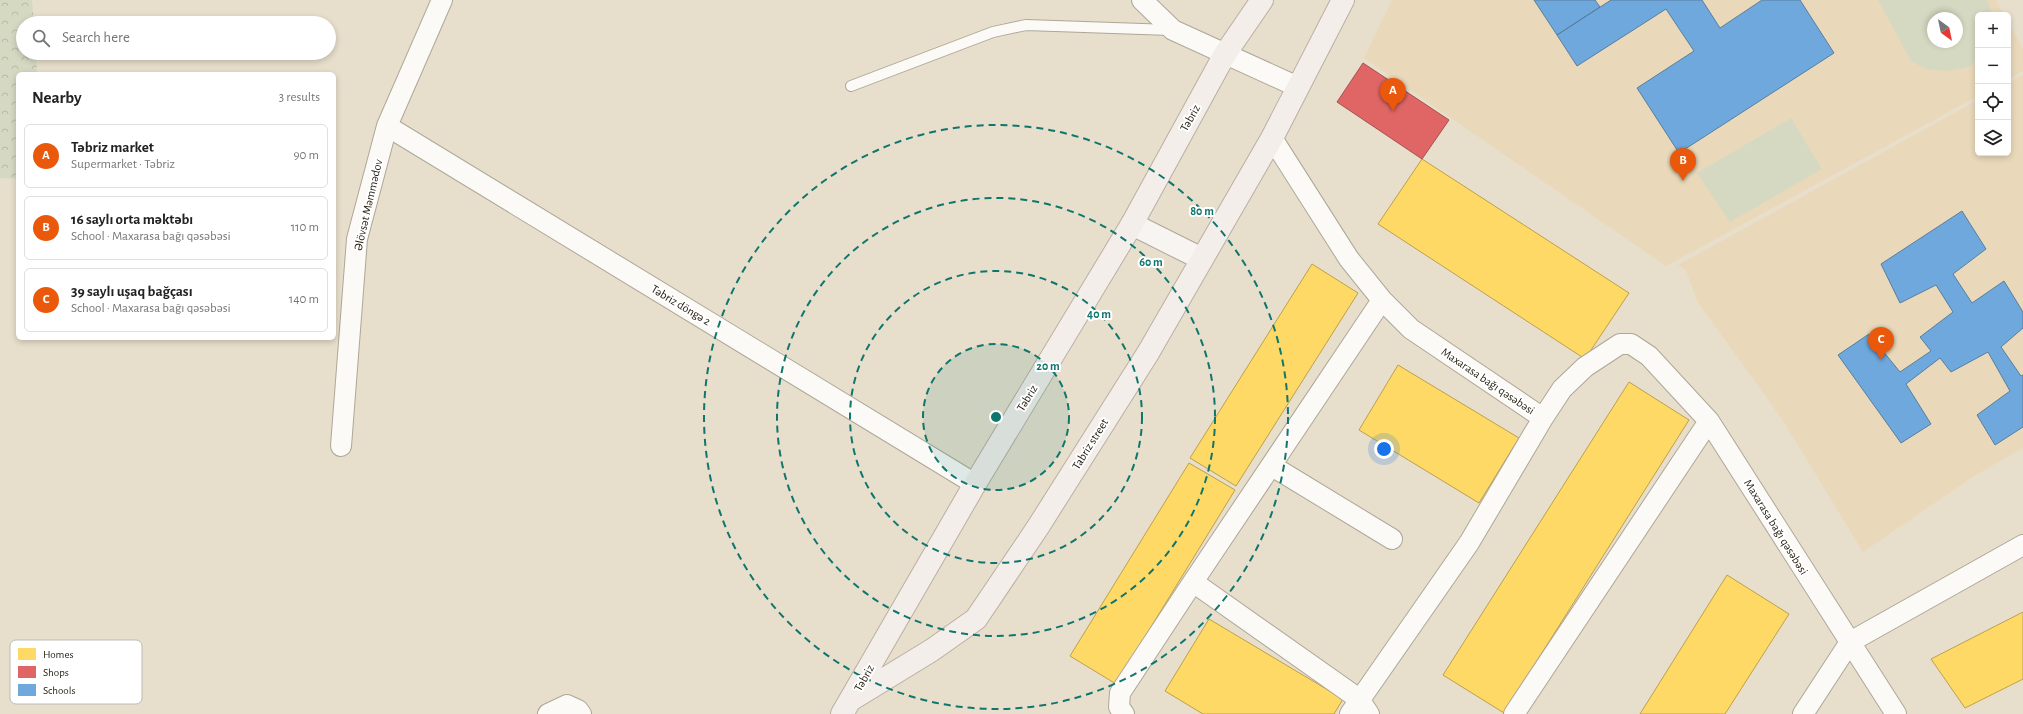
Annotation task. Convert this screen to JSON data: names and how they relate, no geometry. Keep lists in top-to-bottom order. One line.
{"streets":{"main road":["Təbriz","Tabriz street"],"street":["Əlövsət Məmmədov","Təbriz döngə 2","Maxarasa bağı qəsəbəsi"]},"crossings":[["Təbriz","Təbriz döngə 2"],["Təbriz","Tabriz street"],["Əlövsət Məmmədov","Təbriz döngə 2"],["Maxarasa bağı qəsəbəsi","Tabriz street"]],"legend":["Homes","Shops","Schools"],"north":"bottom right","page":{"map_buttons":["+","−"],"search":"Search here","heading":["Nearby","3 results"],"pins":["A","B","C"],"list":[{"mark":"A","name":"Təbriz market","note":"Supermarket · Təbriz","value":"90 m"},{"mark":"B","name":"16 saylı orta məktəbı","note":"School · Maxarasa bağı qəsəbəsi","value":"110 m"},{"mark":"C","name":"39 saylı uşaq bağçası","note":"School · Maxarasa bağı qəsəbəsi","value":"140 m"}]},"rings":["80 m","60 m","40 m","20 m"]}
